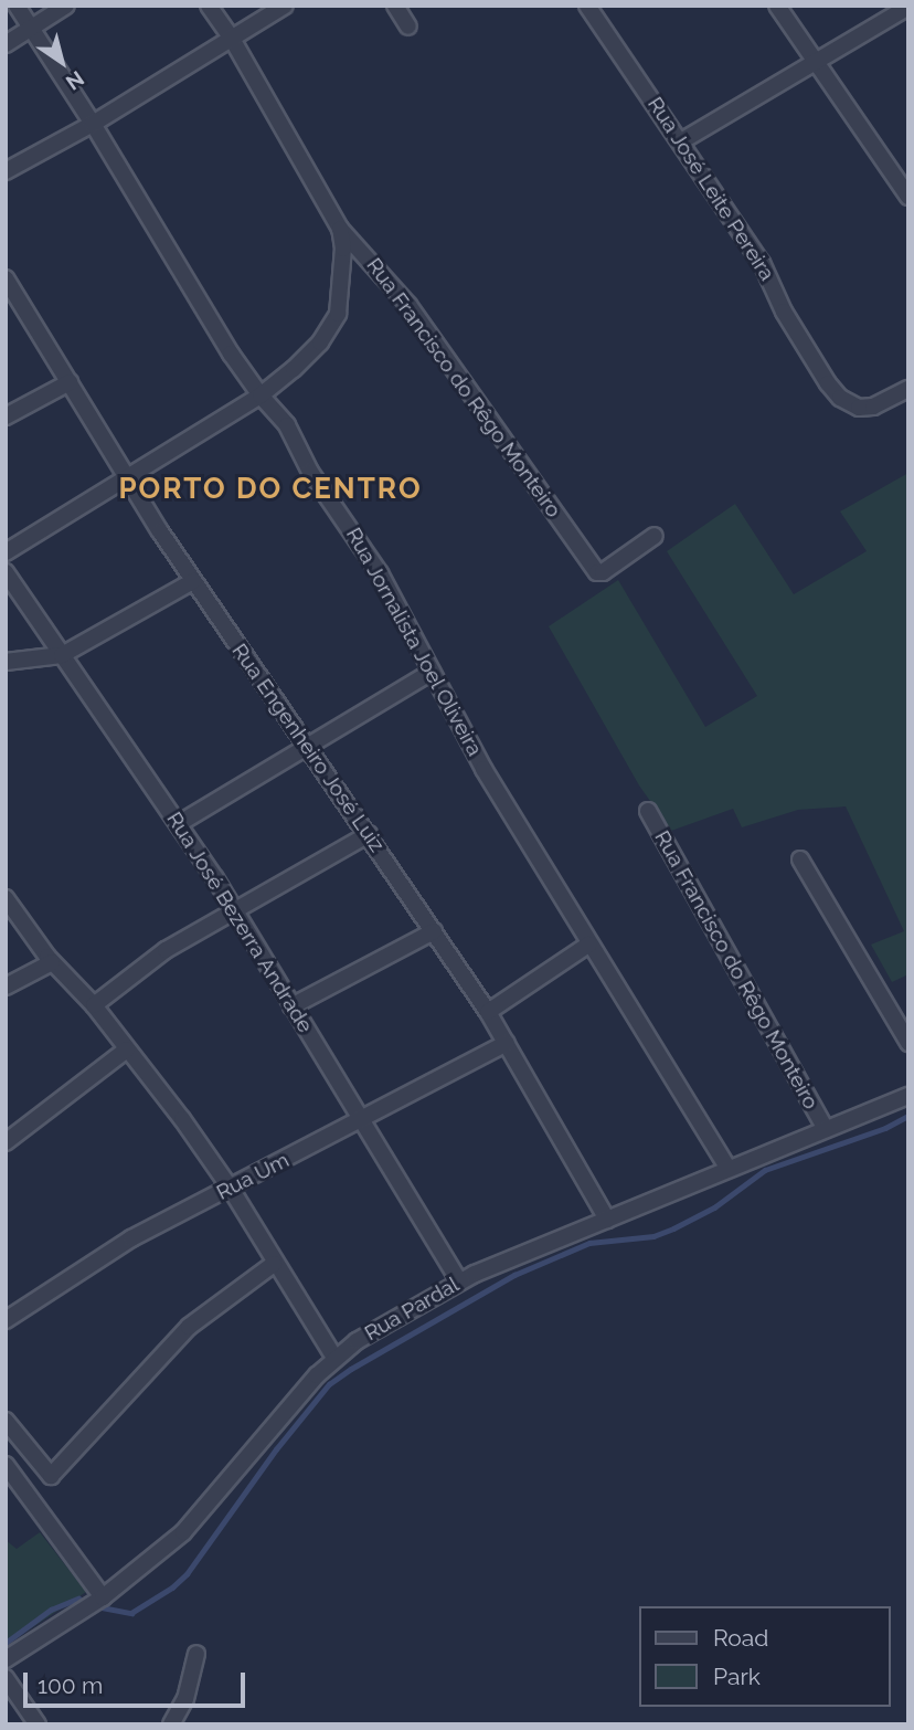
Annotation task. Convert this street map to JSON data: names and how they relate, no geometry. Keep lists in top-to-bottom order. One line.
{"streets":{"street":["Rua José Leite Pereira","Rua Francisco do Rêgo Monteiro","Rua Jornalista Joel Oliveira","Rua Engenheiro José Luiz","Rua José Bezerra Andrade","Rua Um","Rua Pardal"]},"crossings":[["Rua Francisco do Rêgo Monteiro","Rua Pardal"],["Rua Jornalista Joel Oliveira","Rua Pardal"],["Rua Engenheiro José Luiz","Rua Um"],["Rua Engenheiro José Luiz","Rua Pardal"],["Rua José Bezerra Andrade","Rua Um"],["Rua José Bezerra Andrade","Rua Pardal"]],"districts":["PORTO DO CENTRO"],"legend":["Road","Park"],"scale_bar":"100 m","north":"bottom right"}
